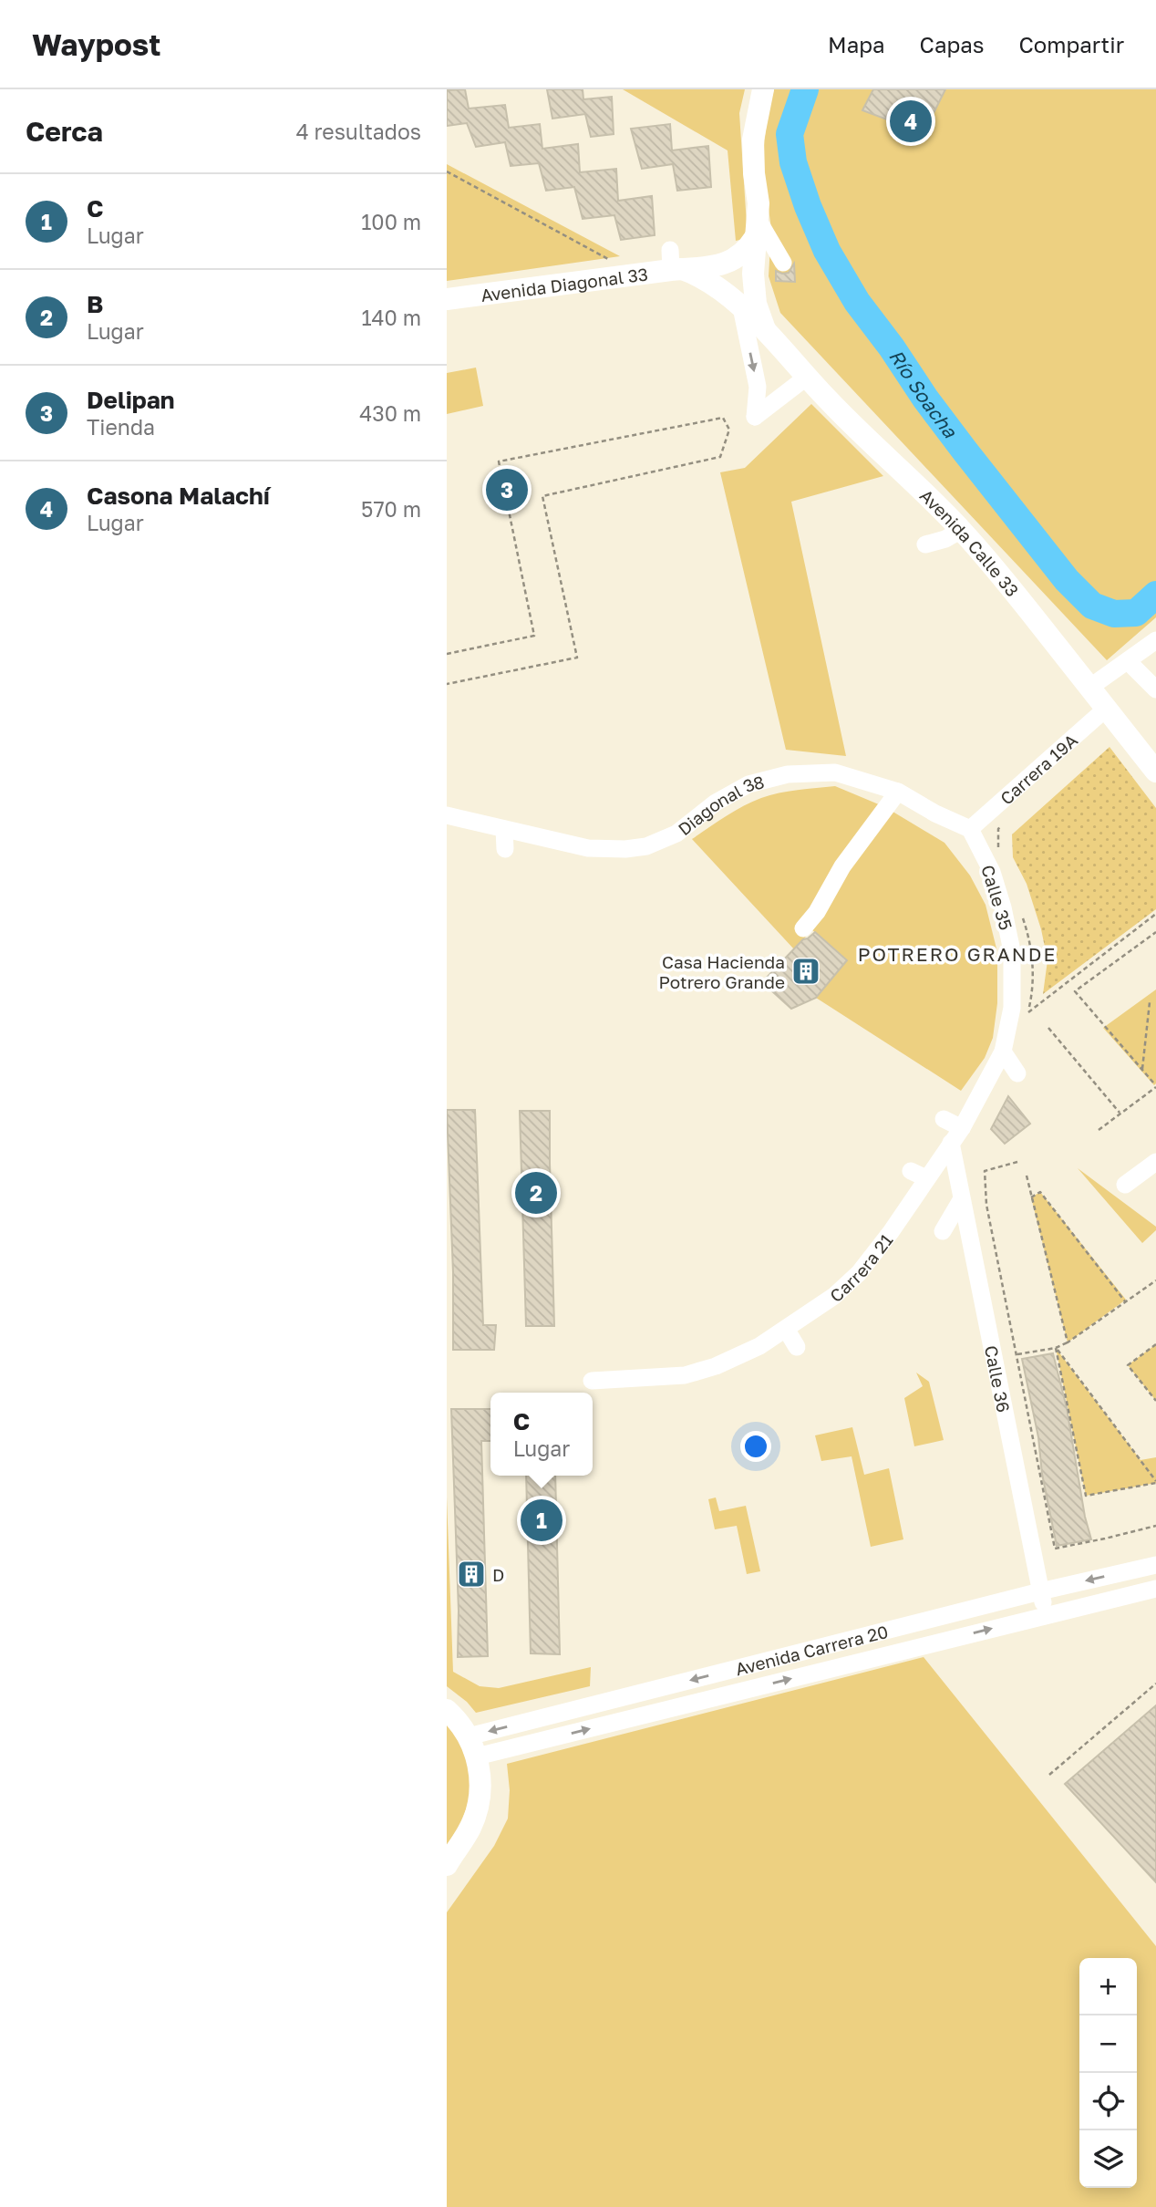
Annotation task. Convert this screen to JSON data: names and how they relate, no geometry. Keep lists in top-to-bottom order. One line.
{"streets":{"main road":["Avenida Diagonal 33","Avenida Calle 33"],"street":["Carrera 19A","Diagonal 38","Calle 35","Carrera 21","Calle 36","Avenida Carrera 20"]},"crossings":[["Avenida Diagonal 33","Avenida Calle 33"],["Avenida Calle 33","Carrera 19A"],["Carrera 19A","Diagonal 38"],["Carrera 19A","Calle 35"],["Diagonal 38","Calle 35"],["Calle 35","Carrera 21"],["Carrera 21","Calle 36"],["Calle 36","Avenida Carrera 20"]],"districts":["POTRERO GRANDE"],"water":["Río Soacha"],"places":{"building":["Casa Hacienda Potrero Grande","D"]},"page":{"header":"Waypost","nav":["Mapa","Capas","Compartir"],"heading":["Cerca","4 resultados"],"pins":["4","3","2","1"],"list":[{"mark":"1","name":"C","note":"Lugar","value":"100 m"},{"mark":"2","name":"B","note":"Lugar","value":"140 m"},{"mark":"3","name":"Delipan","note":"Tienda","value":"430 m"},{"mark":"4","name":"Casona Malachí","note":"Lugar","value":"570 m"}],"popup":["C","Lugar"],"map_buttons":["+","−"]}}
